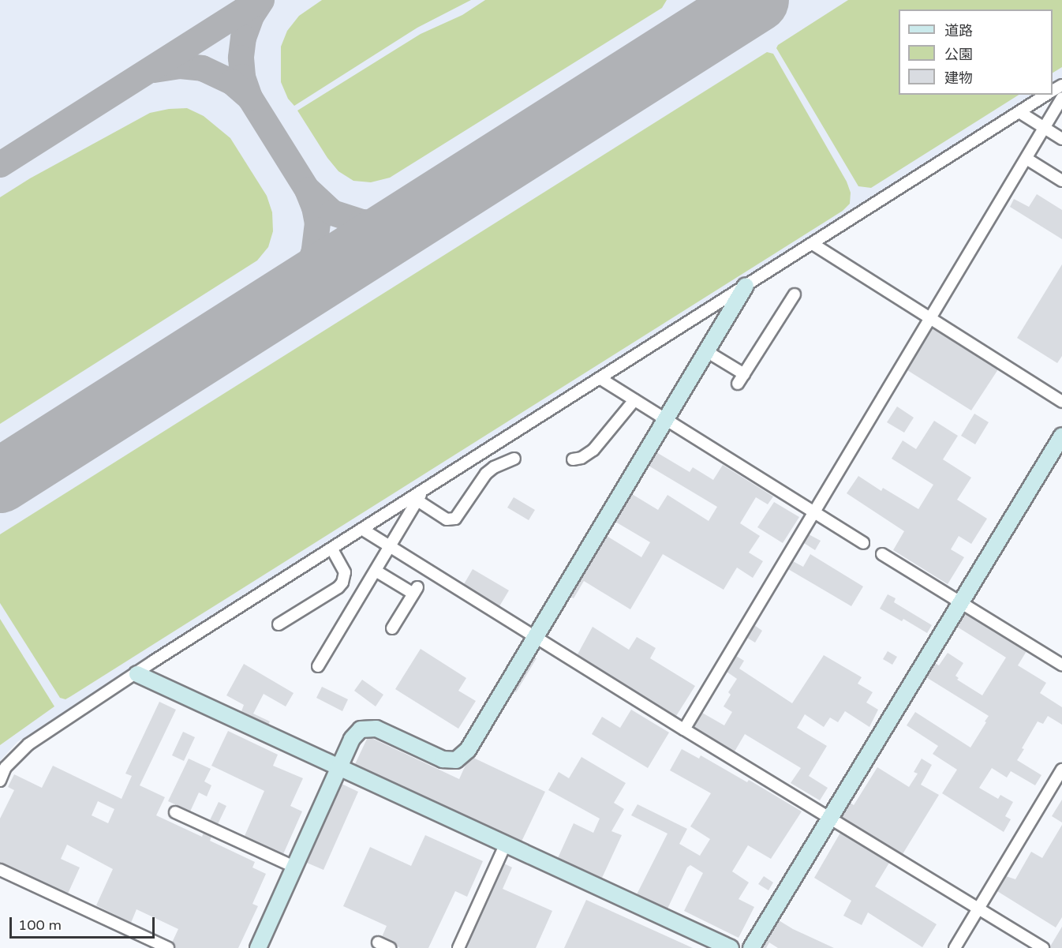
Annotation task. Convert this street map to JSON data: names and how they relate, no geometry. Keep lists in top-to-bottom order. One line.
{"legend":["道路","公園","建物"],"scale_bar":"100 m"}
